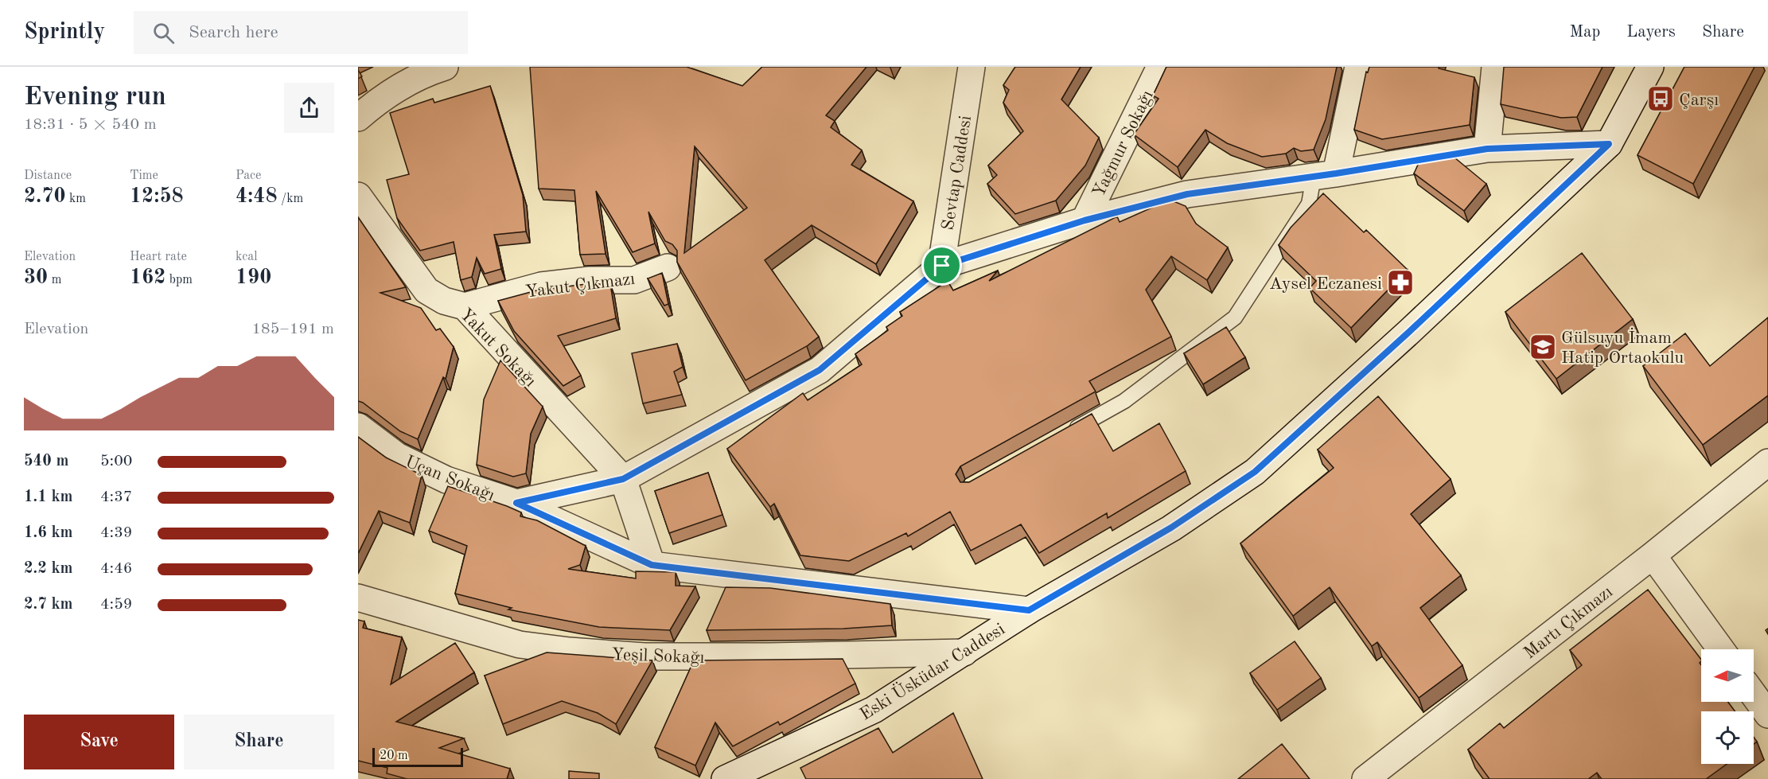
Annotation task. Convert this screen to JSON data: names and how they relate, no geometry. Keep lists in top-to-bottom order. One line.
{"streets":{"street":["Yağmur Sokağı","Sevtap Caddesi","Yakut Çıkmazı","Yakut Sokağı","Uçan Sokağı","Martı Çıkmazı","Yeşil Sokağı","Eski Üsküdar Caddesi"]},"crossings":[["Yakut Çıkmazı","Yakut Sokağı"],["Yakut Sokağı","Uçan Sokağı"],["Yeşil Sokağı","Eski Üsküdar Caddesi"]],"places":{"bus stop":["Çarşı"],"pharmacy":["Aysel Eczanesi"],"school or university":["Gülsuyu İmam Hatip Ortaokulu"]},"scale_bar":"20 m","north":"left","page":{"header":"Sprintly","search":"Search here","nav":["Map","Layers","Share"],"heading":["Evening run","18:31 · 5 × 540 m"],"stats":[["Distance","2.70 km"],["Time","12:58"],["Pace","4:48 /km"],["Elevation","30 m"],["Heart rate","162 bpm"],["kcal","190"]],"chart":["Elevation","185–191 m"],"list":[{"name":"540 m","note":"5:00"},{"name":"1.1 km","note":"4:37"},{"name":"1.6 km","note":"4:39"},{"name":"2.2 km","note":"4:46"},{"name":"2.7 km","note":"4:59"}],"buttons":["Save","Share"],"scale":"20 m"}}
